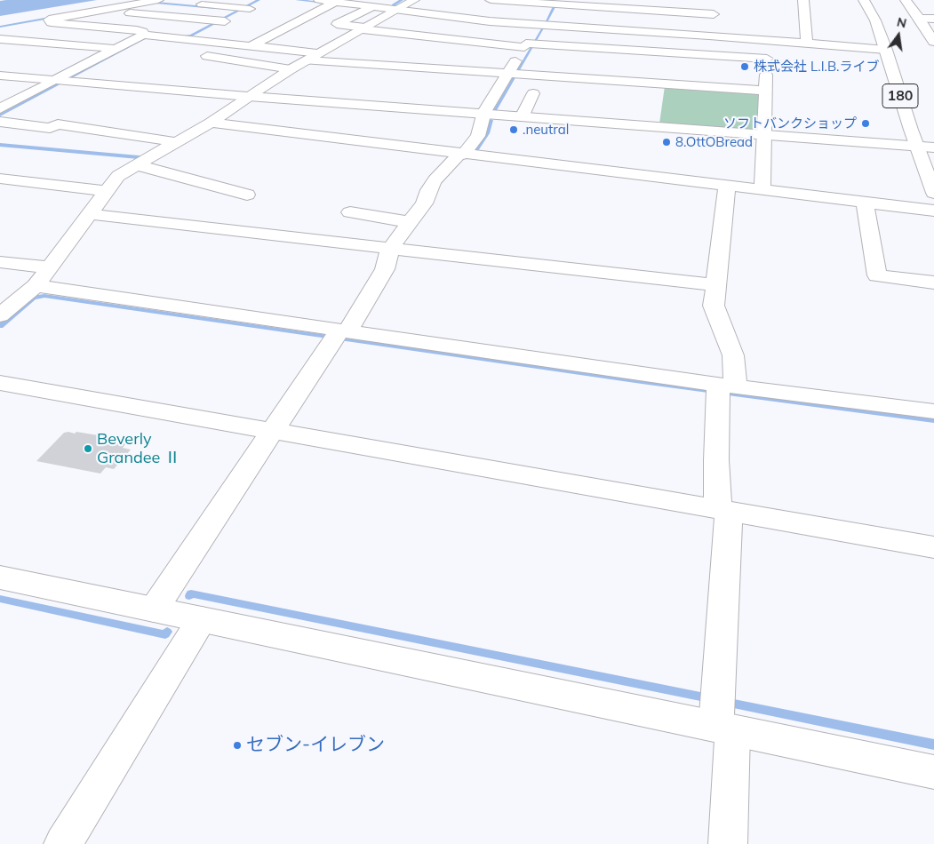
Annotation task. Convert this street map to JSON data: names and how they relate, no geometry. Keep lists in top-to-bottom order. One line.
{"streets":{"main road":["180"]},"places":["株式会社 L.I.B.ライブ","ソフトバンクショップ",".neutral","8.OttOBread","Beverly Grandee Ⅱ","セブン-イレブン"],"north":"top"}
